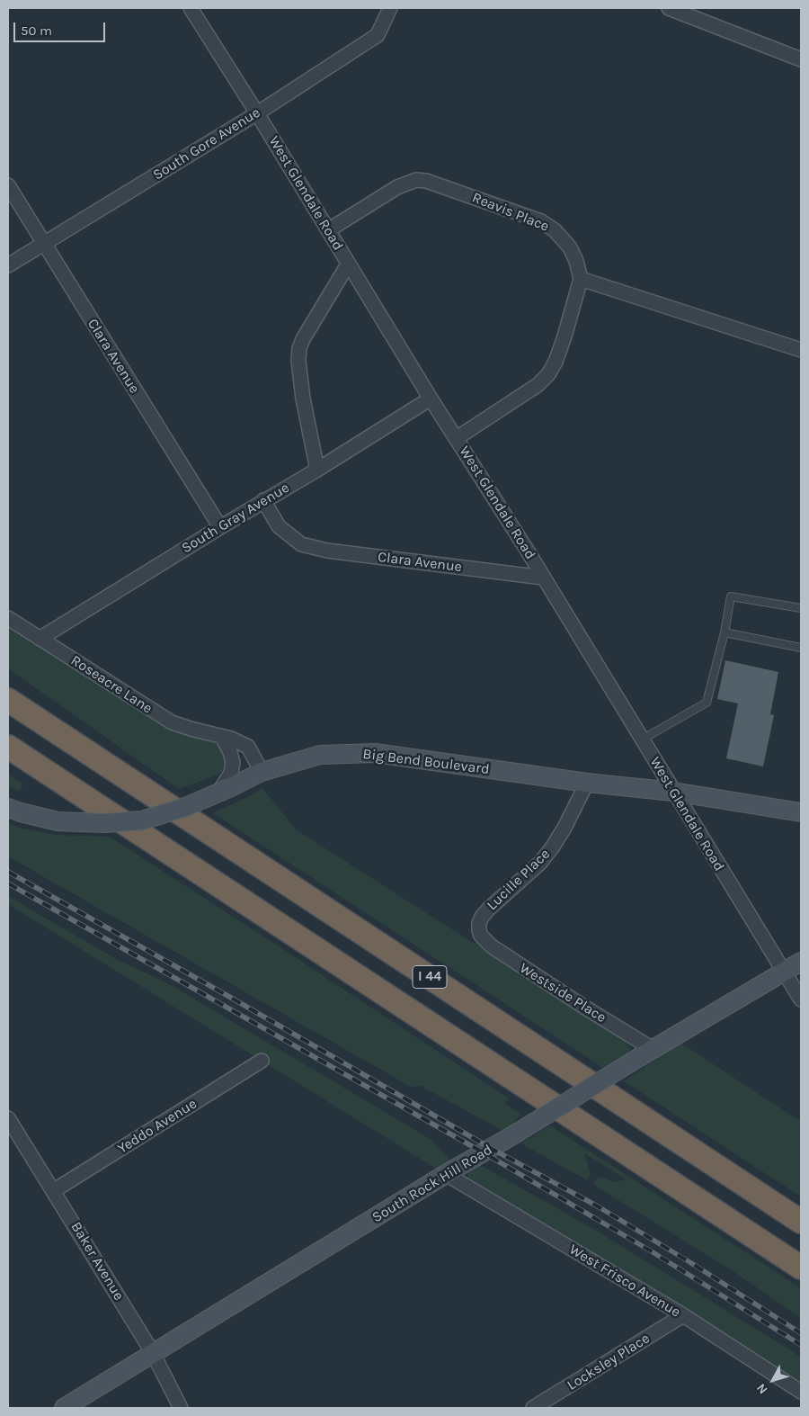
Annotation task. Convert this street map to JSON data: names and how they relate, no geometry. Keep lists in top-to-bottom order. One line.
{"streets":{"highway":["I 44"],"street":["South Gore Avenue","West Glendale Road","Reavis Place","Clara Avenue","South Gray Avenue","Roseacre Lane","Big Bend Boulevard","Lucille Place","Westside Place","Yeddo Avenue","South Rock Hill Road","Baker Avenue","West Frisco Avenue","Locksley Place"]},"crossings":[["South Gore Avenue","West Glendale Road"],["South Gore Avenue","Clara Avenue"],["West Glendale Road","Reavis Place"],["West Glendale Road","Clara Avenue"],["West Glendale Road","South Gray Avenue"],["West Glendale Road","Big Bend Boulevard"],["West Glendale Road","South Rock Hill Road"],["Clara Avenue","South Gray Avenue"],["South Gray Avenue","Roseacre Lane"],["Roseacre Lane","Big Bend Boulevard"],["Big Bend Boulevard","Lucille Place"],["Lucille Place","Westside Place"],["Westside Place","South Rock Hill Road"],["Yeddo Avenue","Baker Avenue"],["South Rock Hill Road","Baker Avenue"],["South Rock Hill Road","West Frisco Avenue"],["West Frisco Avenue","Locksley Place"]],"scale_bar":"50 m","north":"bottom left"}
